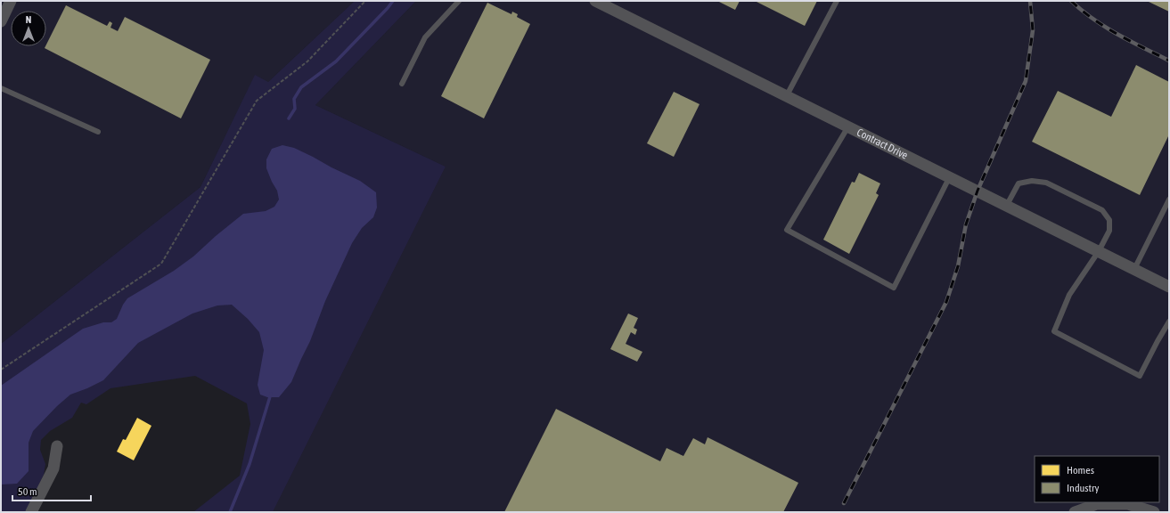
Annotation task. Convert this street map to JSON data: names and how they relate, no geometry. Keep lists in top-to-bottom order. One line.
{"streets":{"street":["Contract Drive"]},"legend":["Homes","Industry"],"scale_bar":"50 m","north":"top"}
